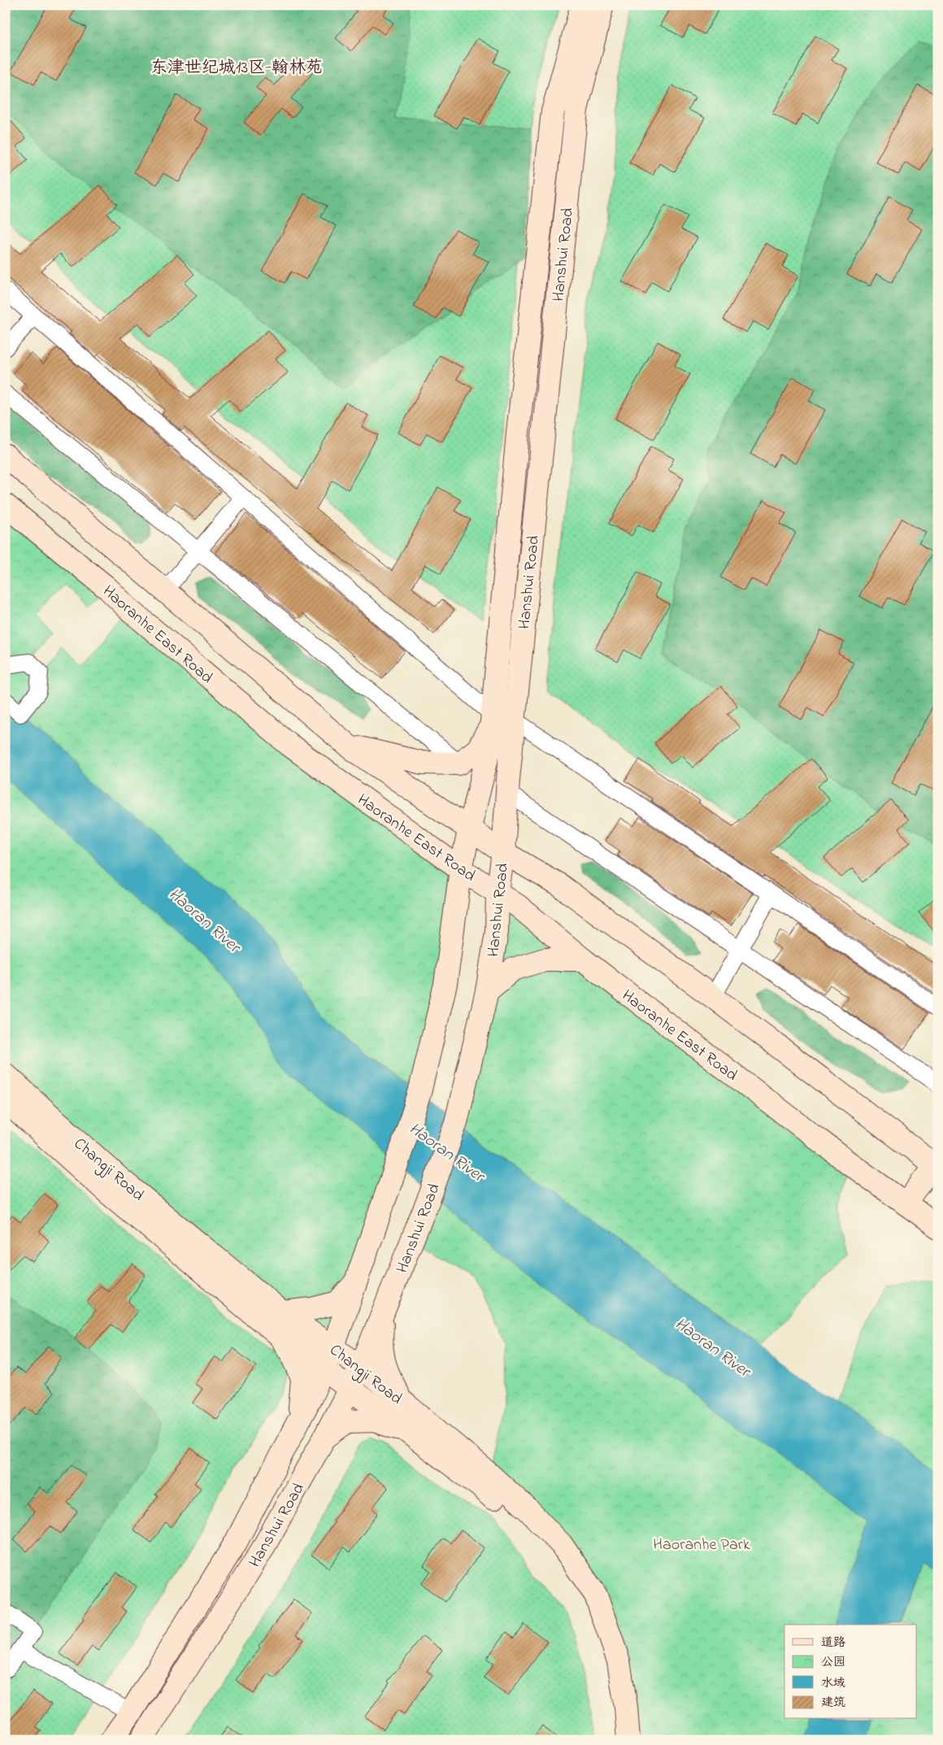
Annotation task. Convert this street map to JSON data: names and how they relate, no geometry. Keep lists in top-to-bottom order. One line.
{"streets":{"main road":["Hanshui Road","Haoranhe East Road","Changji Road"]},"crossings":[["Hanshui Road","Haoranhe East Road"],["Hanshui Road","Changji Road"]],"districts":["东津世纪城13区-翰林苑"],"water":["Haoran River"],"parks":["Haoranhe Park"],"legend":["道路","公园","水域","建筑"]}
